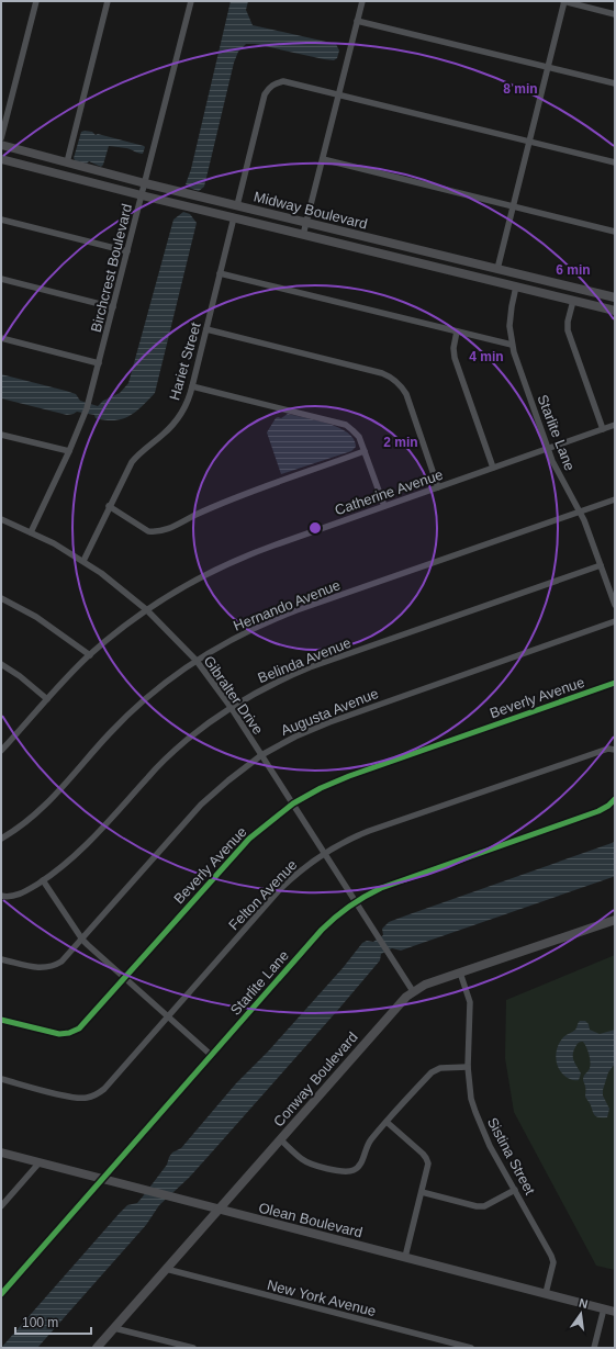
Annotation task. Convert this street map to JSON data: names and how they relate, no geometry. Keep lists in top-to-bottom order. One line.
{"streets":{"street":["Midway Boulevard","Birchcrest Boulevard","Hariet Street","Starlite Lane","Catherine Avenue","Hernando Avenue","Belinda Avenue","Gibralter Drive","Beverly Avenue","Augusta Avenue","Felton Avenue","Conway Boulevard","Sistina Street","Olean Boulevard","New York Avenue"]},"crossings":[["Midway Boulevard","Birchcrest Boulevard"],["Midway Boulevard","Hariet Street"],["Midway Boulevard","Starlite Lane"],["Birchcrest Boulevard","Gibralter Drive"],["Hariet Street","Gibralter Drive"],["Starlite Lane","Catherine Avenue"],["Starlite Lane","Hernando Avenue"],["Starlite Lane","Belinda Avenue"],["Starlite Lane","Gibralter Drive"],["Starlite Lane","Olean Boulevard"],["Catherine Avenue","Gibralter Drive"],["Hernando Avenue","Gibralter Drive"],["Belinda Avenue","Gibralter Drive"],["Gibralter Drive","Beverly Avenue"],["Gibralter Drive","Augusta Avenue"],["Gibralter Drive","Felton Avenue"],["Gibralter Drive","Conway Boulevard"],["Conway Boulevard","Sistina Street"],["Conway Boulevard","Olean Boulevard"],["Conway Boulevard","New York Avenue"],["Sistina Street","Olean Boulevard"]],"scale_bar":"100 m","north":"top","rings":["8 min","6 min","4 min","2 min"]}
